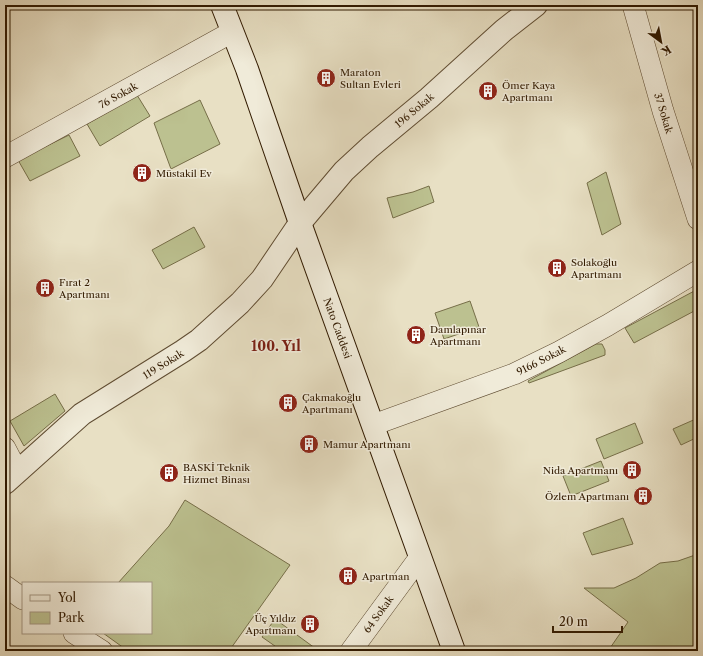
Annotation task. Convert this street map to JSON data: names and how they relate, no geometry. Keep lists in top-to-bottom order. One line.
{"streets":{"street":["76 Sokak","196 Sokak","37 Sokak","Nato Caddesi","9166 Sokak","119 Sokak","64 Sokak"]},"crossings":[["76 Sokak","Nato Caddesi"],["196 Sokak","Nato Caddesi"],["196 Sokak","119 Sokak"],["Nato Caddesi","9166 Sokak"],["Nato Caddesi","119 Sokak"],["Nato Caddesi","64 Sokak"]],"districts":["100. Yıl"],"places":{"building":["Maraton Sultan Evleri","Ömer Kaya Apartmanı","Müstakil Ev","Solakoğlu Apartmanı","Fırat 2 Apartmanı","Damlapınar Apartmanı","Çakmakoğlu Apartmanı","Mamur Apartmanı","Nida Apartmanı","BASKİ Teknik Hizmet Binası","Özlem Apartmanı","Apartman","Üç Yıldız Apartmanı"]},"legend":["Yol","Park"],"scale_bar":"20 m","north":"bottom right"}
